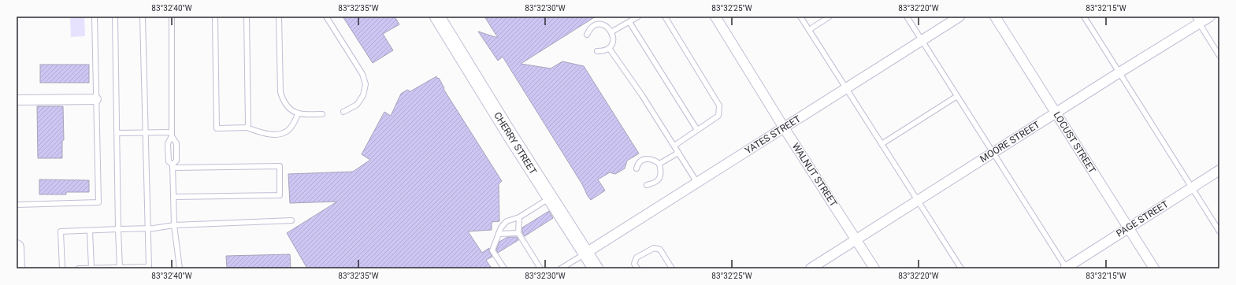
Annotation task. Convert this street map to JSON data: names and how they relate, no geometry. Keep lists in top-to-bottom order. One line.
{"streets":{"main road":["CHERRY STREET"],"street":["YATES STREET","MOORE STREET","LOCUST STREET","WALNUT STREET","PAGE STREET"]},"crossings":[["YATES STREET","CHERRY STREET"],["YATES STREET","WALNUT STREET"],["MOORE STREET","LOCUST STREET"],["MOORE STREET","WALNUT STREET"],["LOCUST STREET","PAGE STREET"]],"coordinates":["83°32'40\"W","83°32'35\"W","83°32'30\"W","83°32'25\"W","83°32'20\"W","83°32'15\"W"]}
